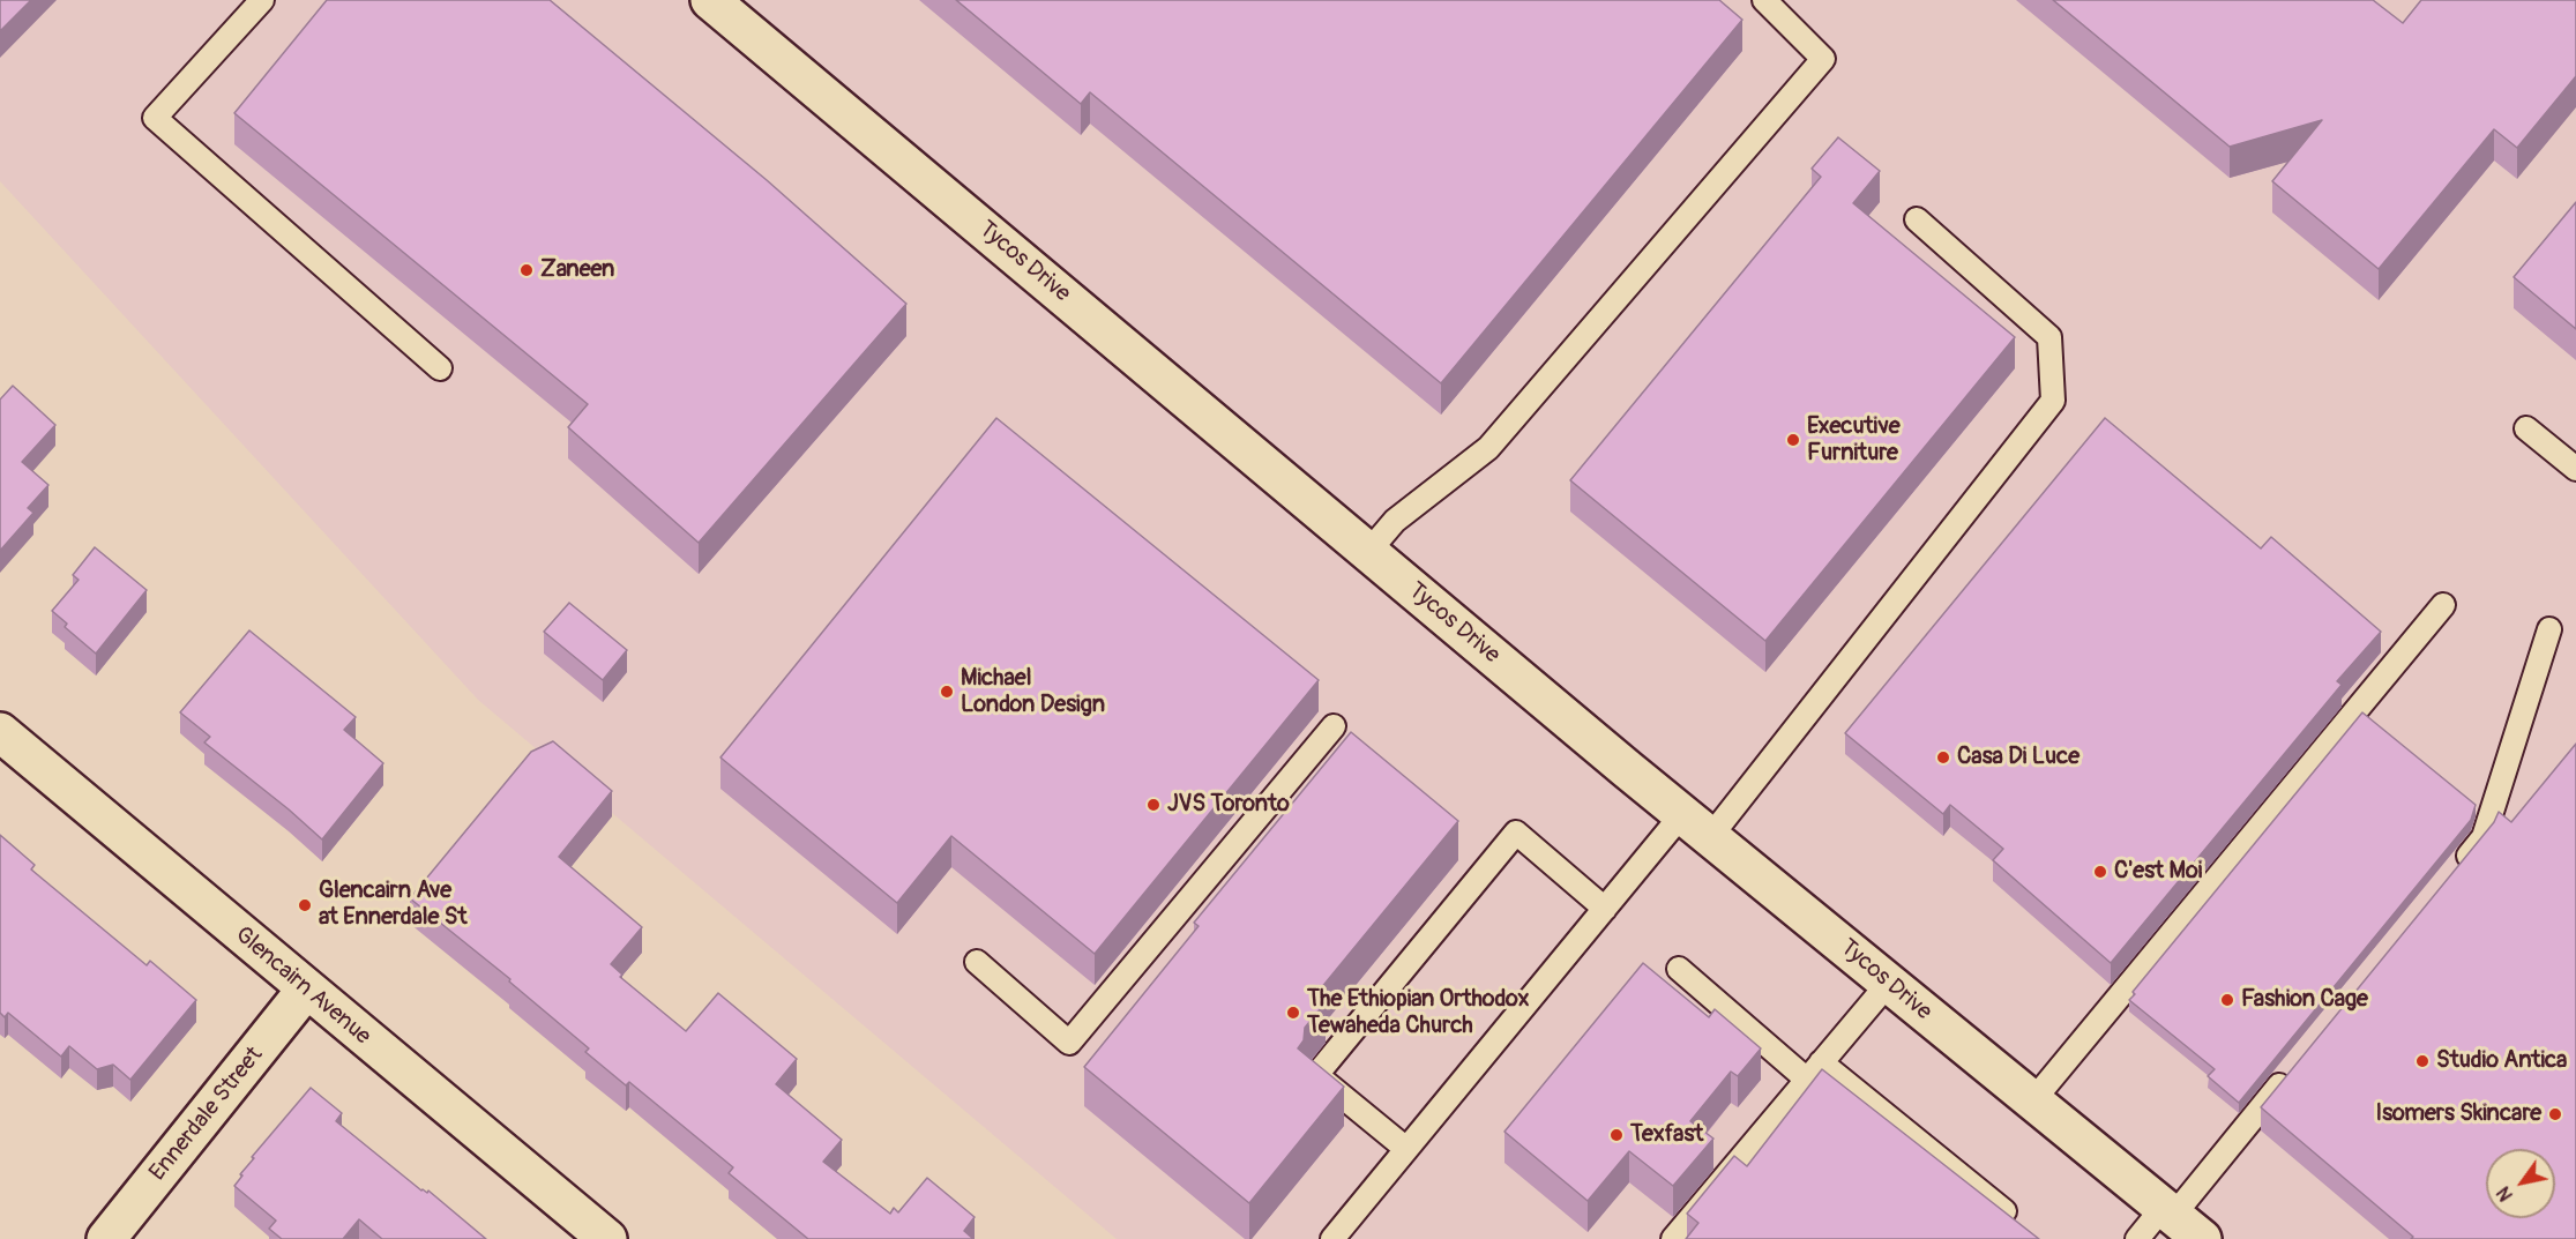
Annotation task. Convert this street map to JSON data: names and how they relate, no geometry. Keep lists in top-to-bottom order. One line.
{"streets":{"street":["Tycos Drive","Glencairn Avenue","Ennerdale Street"]},"crossings":[["Glencairn Avenue","Ennerdale Street"]],"places":["Zaneen","Executive Furniture","Michael London Design","Casa Di Luce","JVS Toronto","C'est Moi","Glencairn Ave at Ennerdale St","Fashion Cage","The Ethiopian Orthodox Tewaheda Church","Studio Antica","Isomers Skincare","Texfast"],"north":"bottom left"}
